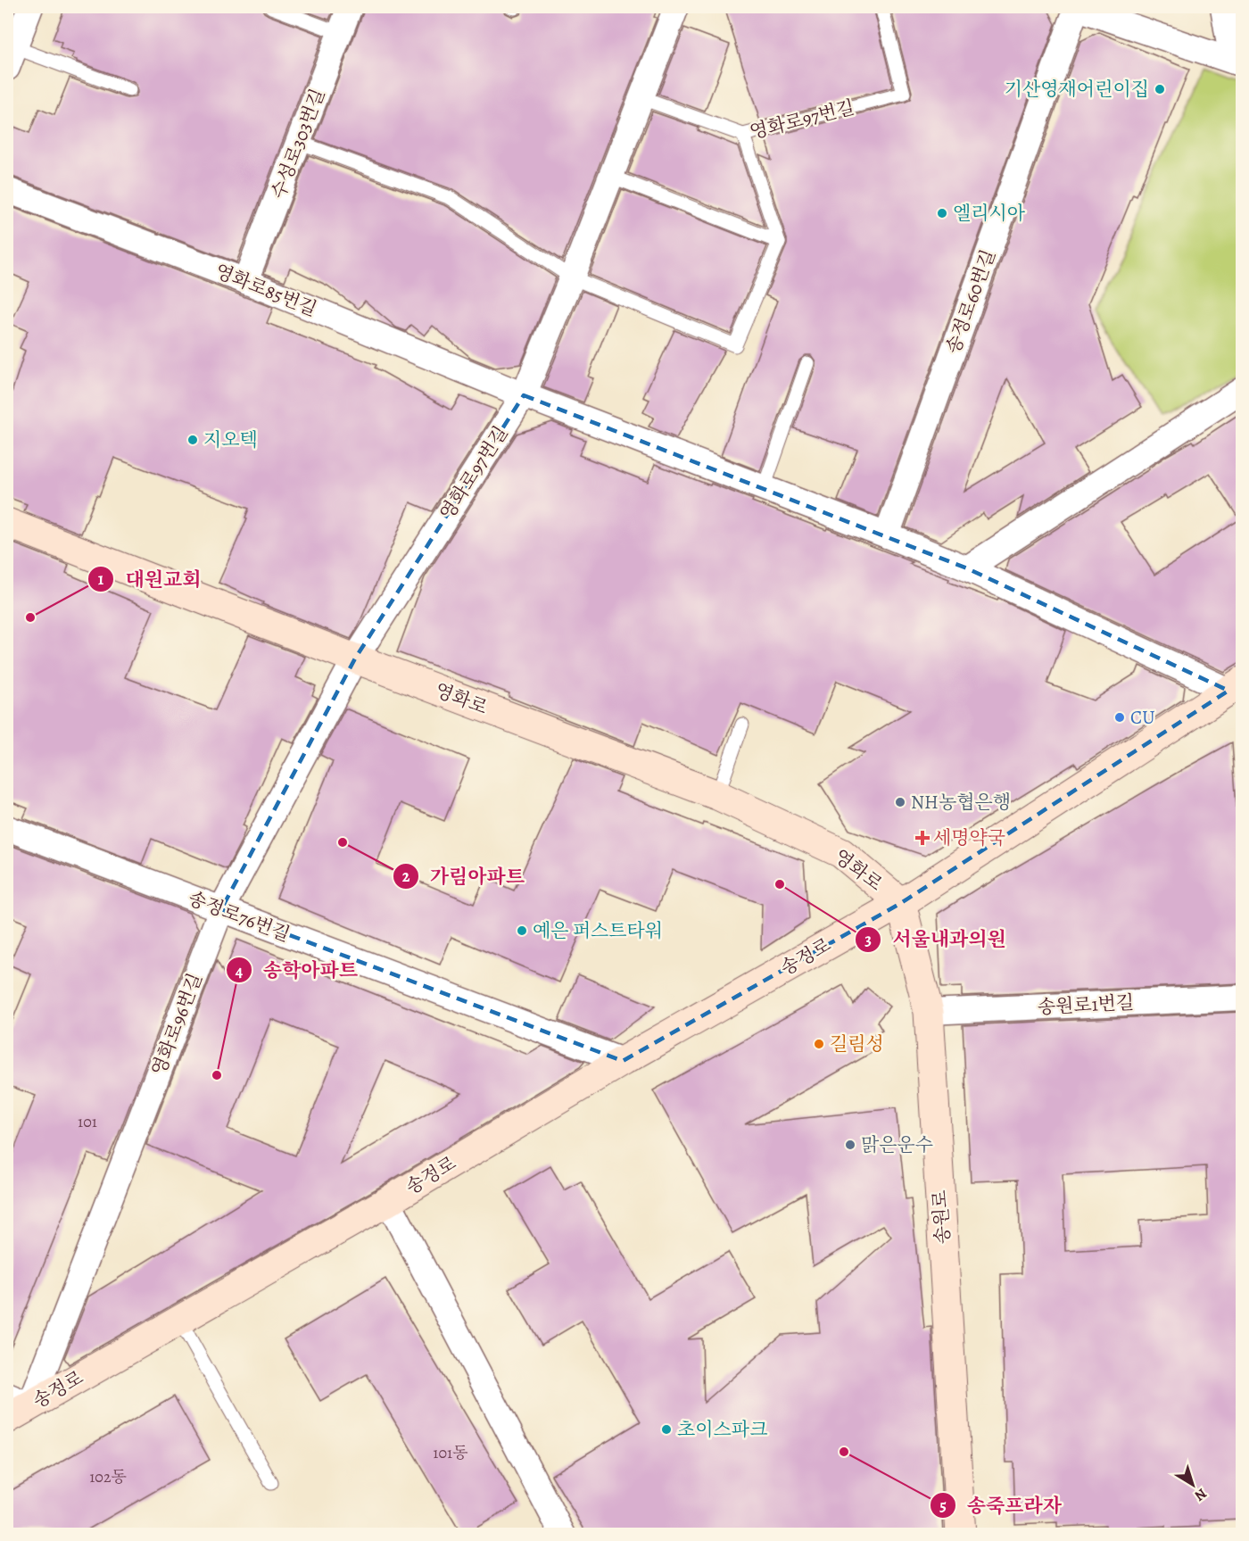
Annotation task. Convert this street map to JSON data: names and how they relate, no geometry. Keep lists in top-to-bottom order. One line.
{"streets":{"street":["영화로97번길","수성로303번길","영화로85번길","송정로60번길","영화로","송정로76번길","송정로","송원로1번길","영화로96번길","송원로"]},"crossings":[["영화로97번길","영화로85번길"],["영화로97번길","영화로"],["영화로97번길","영화로96번길"],["수성로303번길","영화로85번길"],["영화로","송정로"],["영화로","영화로96번길"],["영화로","송원로"],["송정로76번길","송정로"],["송정로76번길","영화로96번길"],["송정로","영화로96번길"],["송정로","송원로"],["송원로1번길","송원로"]],"places":{"other":["기산영재어린이집","엘리시아","지오텍","대원교회","CU","NH농협은행","가림아파트","서울내과의원","예은 퍼스트타워","길림성","송학아파트","맑은운수","초이스파크","송죽프라자"],"health":["세명약국"]},"house_numbers":["101","101동","102동"],"north":"bottom right"}
